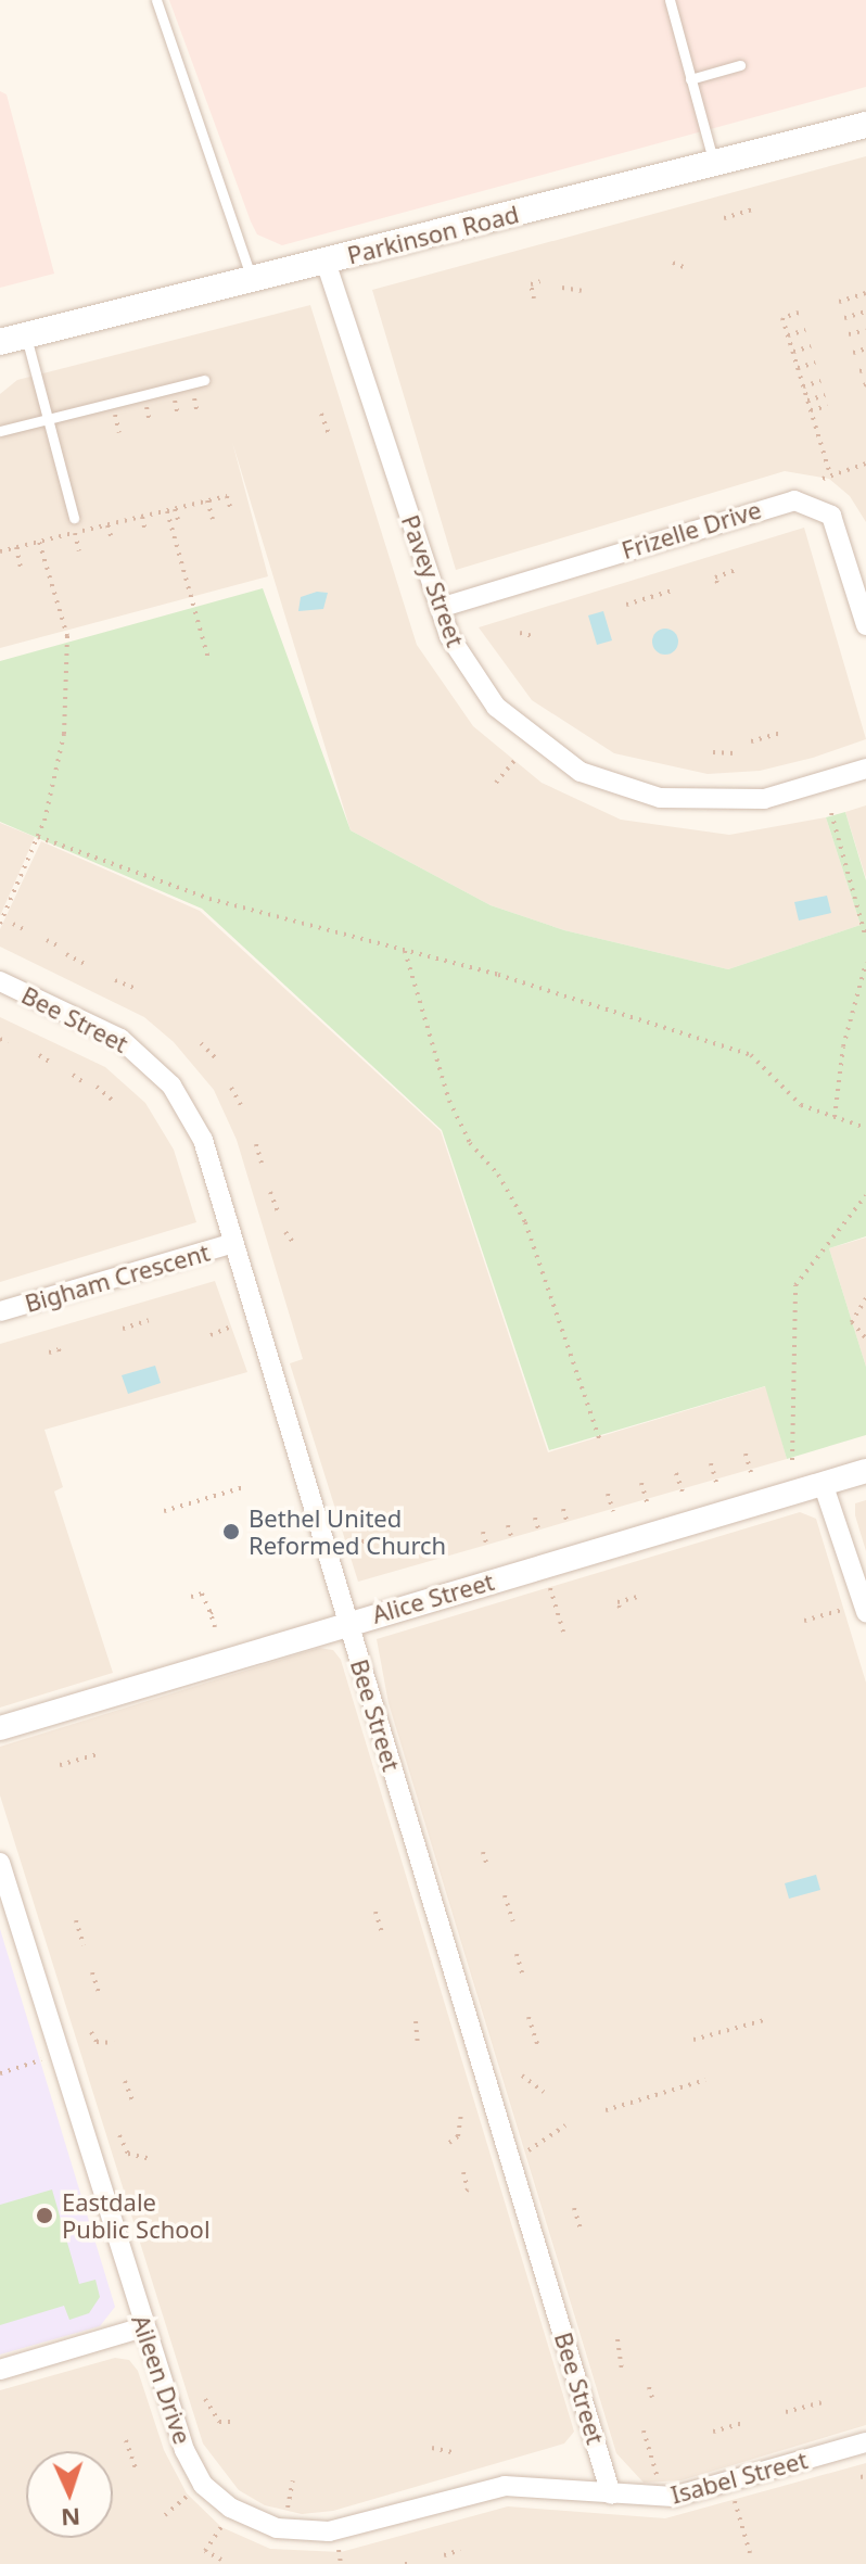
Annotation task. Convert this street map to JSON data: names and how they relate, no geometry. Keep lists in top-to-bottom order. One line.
{"streets":{"main road":["Parkinson Road"],"street":["Frizelle Drive","Pavey Street","Bee Street","Bigham Crescent","Alice Street","Aileen Drive","Isabel Street"]},"crossings":[["Parkinson Road","Pavey Street"],["Frizelle Drive","Pavey Street"],["Bee Street","Bigham Crescent"],["Bee Street","Alice Street"],["Bee Street","Aileen Drive"],["Bee Street","Isabel Street"],["Aileen Drive","Isabel Street"]],"places":["Bethel United Reformed Church","Eastdale Public School"],"north":"bottom"}
